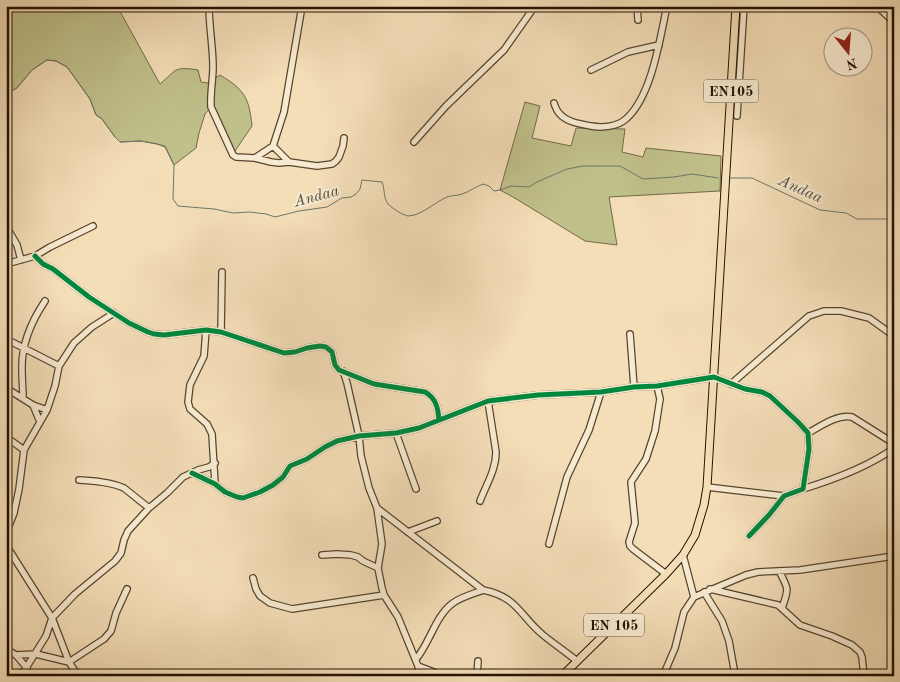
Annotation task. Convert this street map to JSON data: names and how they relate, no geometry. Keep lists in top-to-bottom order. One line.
{"streets":{"main road":["EN105","EN 105"]},"crossings":[["EN105","EN 105"]],"water":["Andaa"],"north":"bottom"}
